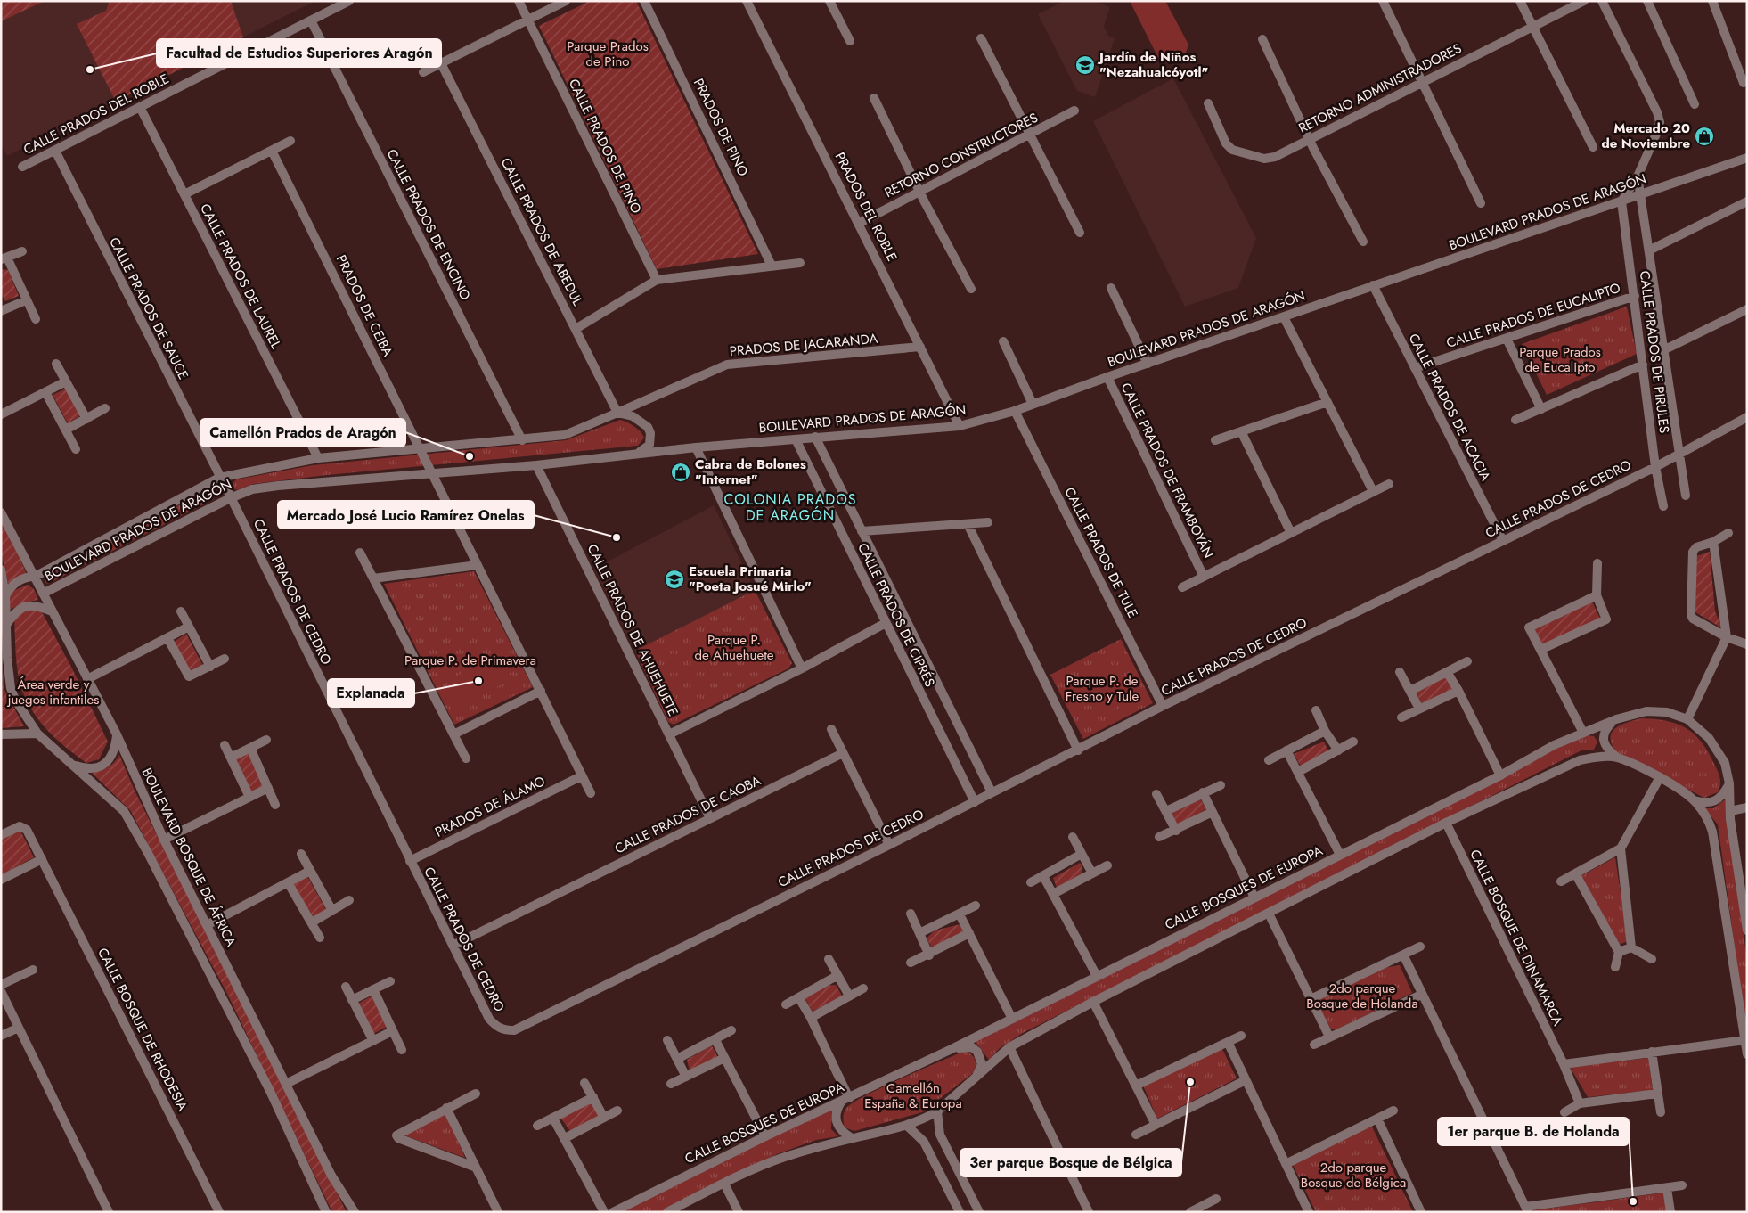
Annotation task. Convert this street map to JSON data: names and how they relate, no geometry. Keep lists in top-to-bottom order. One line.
{"streets":{"street":["RETORNO ADMINISTRADORES","CALLE PRADOS DEL ROBLE","PRADOS DE PINO","CALLE PRADOS DE PINO","RETORNO CONSTRUCTORES","PRADOS DEL ROBLE","BOULEVARD PRADOS DE ARAGÓN","CALLE PRADOS DE ENCINO","CALLE PRADOS DE ABEDUL","CALLE PRADOS DE LAUREL","PRADOS DE CEIBA","CALLE PRADOS DE SAUCE","CALLE PRADOS DE EUCALIPTO","PRADOS DE JACARANDA","CALLE PRADOS DE PIRULES","CALLE PRADOS DE ACACIA","CALLE PRADOS DE FRAMBOYÁN","CALLE PRADOS DE CEDRO","CALLE PRADOS DE TULE","CALLE PRADOS DE CIPRÉS","CALLE PRADOS DE AHUEHUETE","PRADOS DE ÁLAMO","CALLE PRADOS DE CAOBA","BOULEVARD BOSQUE DE ÁFRICA","CALLE BOSQUES DE EUROPA","CALLE BOSQUE DE DINAMARCA","CALLE BOSQUE DE RHODESIA"]},"crossings":[["CALLE PRADOS DEL ROBLE","CALLE PRADOS DE ENCINO"],["CALLE PRADOS DEL ROBLE","CALLE PRADOS DE LAUREL"],["CALLE PRADOS DEL ROBLE","CALLE PRADOS DE SAUCE"],["RETORNO CONSTRUCTORES","PRADOS DEL ROBLE"],["PRADOS DEL ROBLE","BOULEVARD PRADOS DE ARAGÓN"],["PRADOS DEL ROBLE","PRADOS DE JACARANDA"],["BOULEVARD PRADOS DE ARAGÓN","CALLE PRADOS DE ENCINO"],["BOULEVARD PRADOS DE ARAGÓN","CALLE PRADOS DE ABEDUL"],["BOULEVARD PRADOS DE ARAGÓN","CALLE PRADOS DE LAUREL"],["BOULEVARD PRADOS DE ARAGÓN","PRADOS DE CEIBA"],["BOULEVARD PRADOS DE ARAGÓN","CALLE PRADOS DE SAUCE"],["BOULEVARD PRADOS DE ARAGÓN","PRADOS DE JACARANDA"],["BOULEVARD PRADOS DE ARAGÓN","CALLE PRADOS DE PIRULES"],["BOULEVARD PRADOS DE ARAGÓN","CALLE PRADOS DE ACACIA"],["BOULEVARD PRADOS DE ARAGÓN","CALLE PRADOS DE FRAMBOYÁN"],["BOULEVARD PRADOS DE ARAGÓN","CALLE PRADOS DE CEDRO"],["BOULEVARD PRADOS DE ARAGÓN","CALLE PRADOS DE TULE"],["BOULEVARD PRADOS DE ARAGÓN","CALLE PRADOS DE CIPRÉS"],["BOULEVARD PRADOS DE ARAGÓN","CALLE PRADOS DE AHUEHUETE"],["BOULEVARD PRADOS DE ARAGÓN","BOULEVARD BOSQUE DE ÁFRICA"],["CALLE PRADOS DE ABEDUL","PRADOS DE JACARANDA"],["PRADOS DE CEIBA","PRADOS DE ÁLAMO"],["CALLE PRADOS DE SAUCE","CALLE PRADOS DE CEDRO"],["CALLE PRADOS DE EUCALIPTO","CALLE PRADOS DE PIRULES"],["CALLE PRADOS DE EUCALIPTO","CALLE PRADOS DE ACACIA"],["CALLE PRADOS DE PIRULES","CALLE PRADOS DE CEDRO"],["CALLE PRADOS DE ACACIA","CALLE PRADOS DE CEDRO"],["CALLE PRADOS DE CEDRO","CALLE PRADOS DE TULE"],["CALLE PRADOS DE CEDRO","CALLE PRADOS DE CIPRÉS"],["CALLE PRADOS DE CEDRO","PRADOS DE ÁLAMO"],["CALLE PRADOS DE CEDRO","CALLE PRADOS DE CAOBA"],["CALLE PRADOS DE CIPRÉS","CALLE PRADOS DE AHUEHUETE"],["CALLE PRADOS DE AHUEHUETE","CALLE PRADOS DE CAOBA"]],"districts":["COLONIA PRADOS DE ARAGÓN"],"parks":["Parque Prados de Pino","Parque Prados de Eucalipto","Parque P. de Ahuehuete","Parque P. de Primavera","Parque P. de Fresno y Tule","Área verde y juegos infantiles","2do parque Bosque de Holanda","Camellón España & Europa","2do parque Bosque de Bélgica"],"places":{"school or university":["Jardín de Niños \"Nezahualcóyotl\"","Escuela Primaria \"Poeta Josué Mirlo\""],"other":["Facultad de Estudios Superiores Aragón","Camellón Prados de Aragón","Mercado José Lucio Ramírez Onelas","Explanada","3er parque Bosque de Bélgica","1er parque B. de Holanda"],"shop":["Mercado 20 de Noviembre","Cabra de Bolones \"Internet\""]}}
